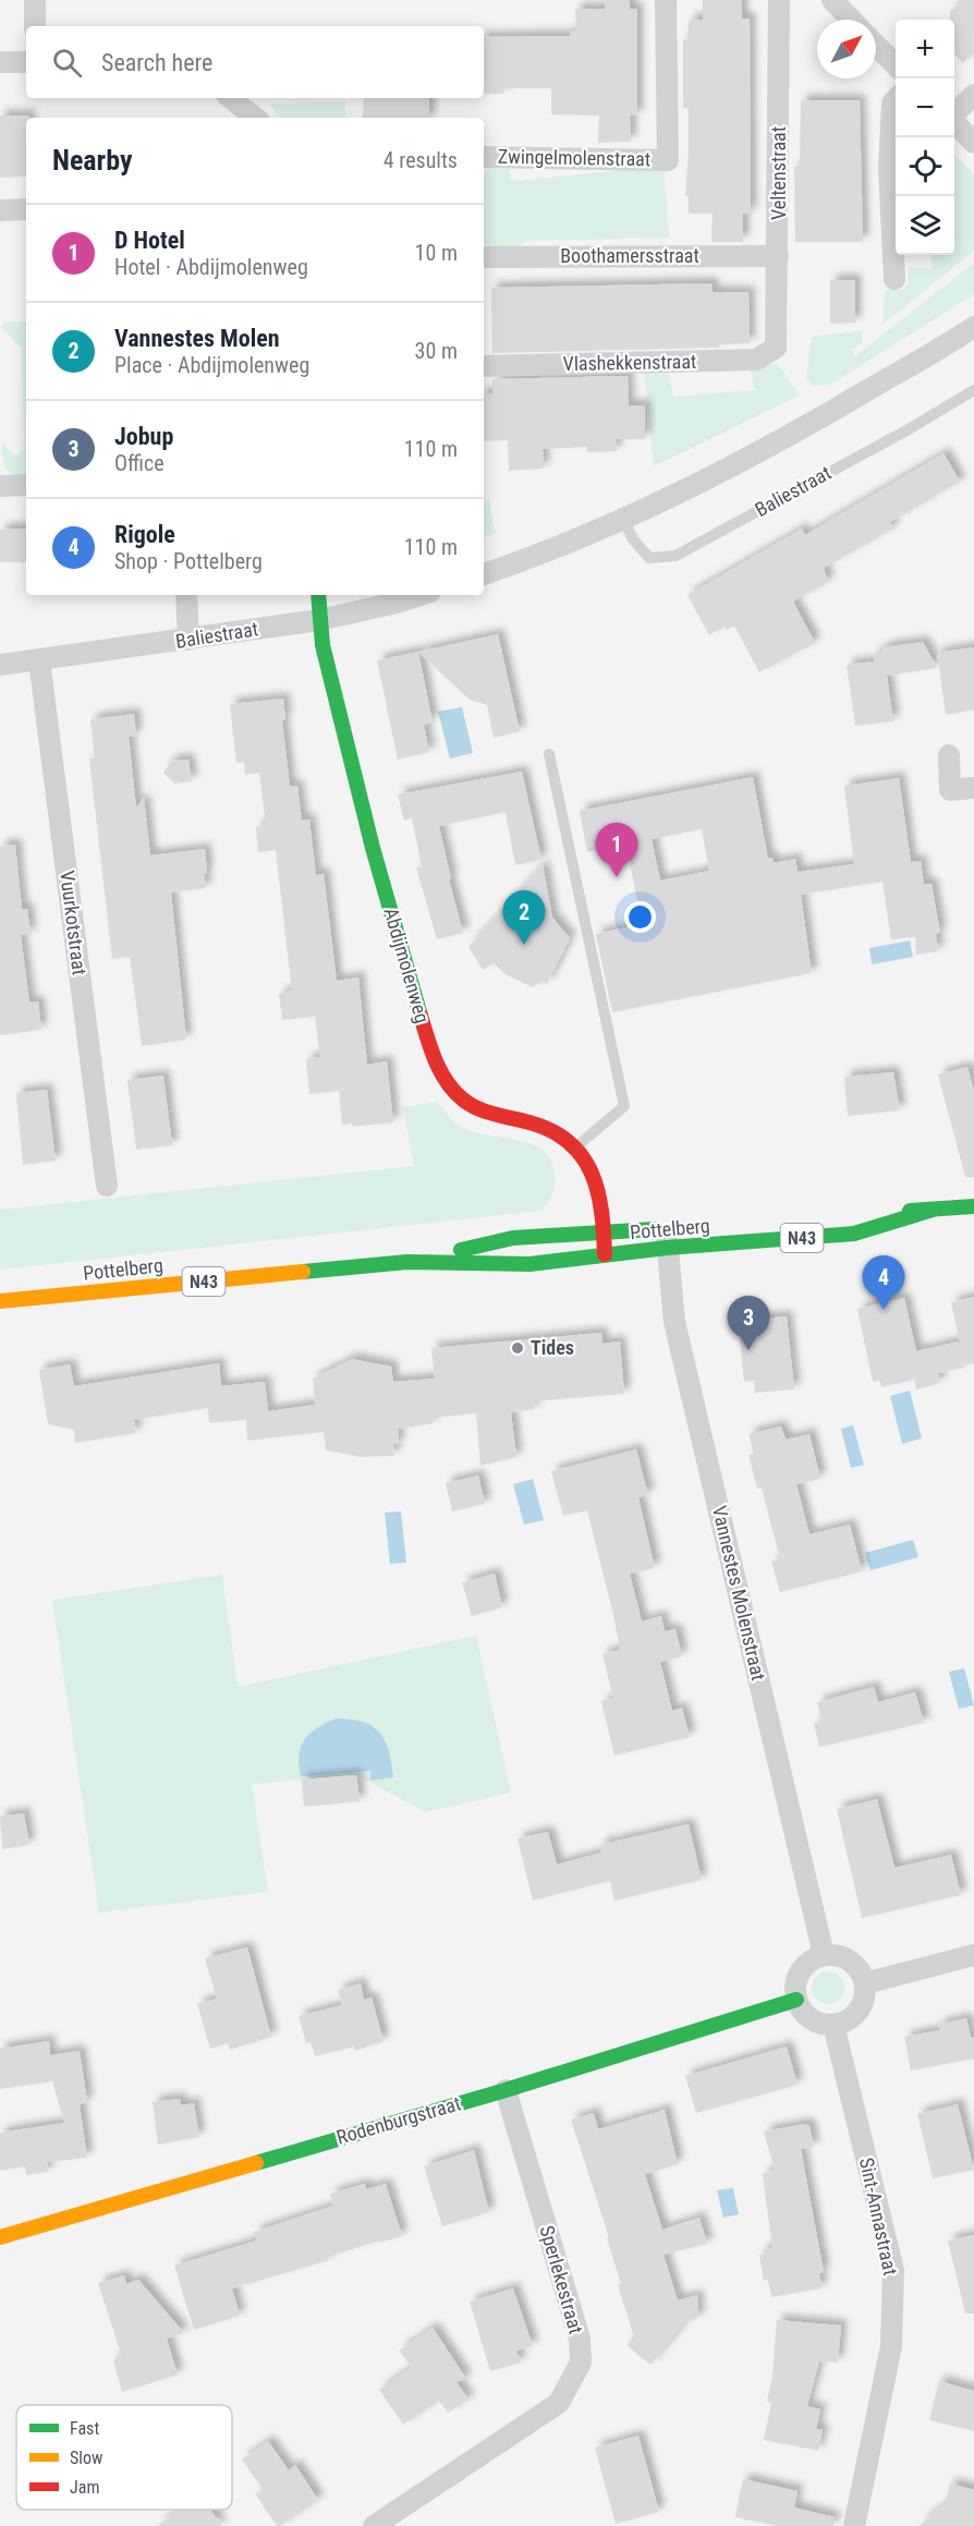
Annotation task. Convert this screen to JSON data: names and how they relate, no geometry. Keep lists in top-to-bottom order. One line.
{"streets":{"street":["Zwingelmolenstraat","Veltenstraat","Boothamersstraat","Vlashekkenstraat","Baliestraat","Vuurkotstraat","Abdijmolenweg","Pottelberg","N43","Vannestes Molenstraat","Rodenburgstraat","Sint-Annastraat","Sperlekestraat"]},"crossings":[["Veltenstraat","Boothamersstraat"],["Veltenstraat","Vlashekkenstraat"],["Baliestraat","Vuurkotstraat"],["Baliestraat","Abdijmolenweg"],["Abdijmolenweg","Pottelberg"],["Pottelberg","Vannestes Molenstraat"],["Vannestes Molenstraat","Rodenburgstraat"],["Vannestes Molenstraat","Sint-Annastraat"],["Rodenburgstraat","Sint-Annastraat"],["Rodenburgstraat","Sperlekestraat"]],"places":["Tides"],"legend":["Fast","Slow","Jam"],"north":"top right","page":{"map_buttons":["+","−"],"search":"Search here","heading":["Nearby","4 results"],"list":[{"mark":"1","name":"D Hotel","note":"Hotel · Abdijmolenweg","value":"10 m"},{"mark":"2","name":"Vannestes Molen","note":"Place · Abdijmolenweg","value":"30 m"},{"mark":"3","name":"Jobup","note":"Office","value":"110 m"},{"mark":"4","name":"Rigole","note":"Shop · Pottelberg","value":"110 m"}],"pins":["1","2","4","3"]}}
